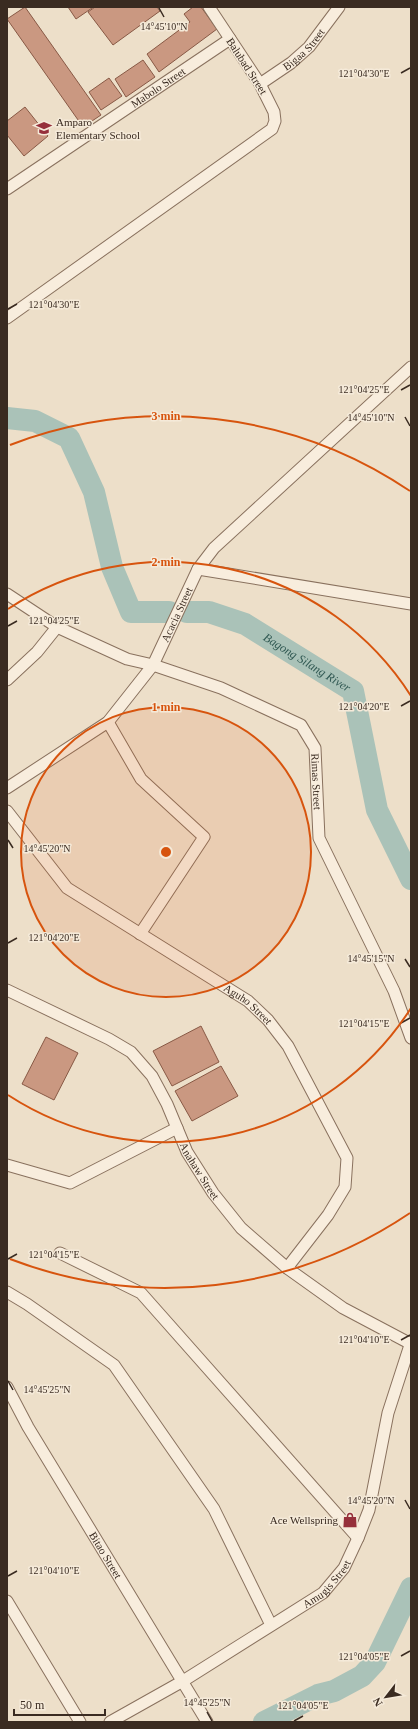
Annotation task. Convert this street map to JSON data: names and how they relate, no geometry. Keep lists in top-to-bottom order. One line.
{"streets":{"street":["Bigaa Street","Balubad Street","Mabolo Street","Acacia Street","Rimas Street","Aguho Street","Anahaw Street","Bitao Street","Amugis Street"]},"crossings":[["Bigaa Street","Balubad Street"],["Balubad Street","Mabolo Street"],["Acacia Street","Rimas Street"],["Aguho Street","Anahaw Street"],["Anahaw Street","Amugis Street"],["Bitao Street","Amugis Street"]],"water":["Bagong Silang River"],"places":{"school or university":["Amparo Elementary School"],"shop":["Ace Wellspring"]},"scale_bar":"50 m","north":"bottom left","coordinates":["14°45'10\"N","121°04'30\"E","121°04'25\"E","121°04'20\"E","14°45'20\"N","14°45'15\"N","121°04'15\"E","121°04'10\"E","14°45'25\"N","121°04'05\"E"],"rings":["3 min","2 min","1 min"]}
